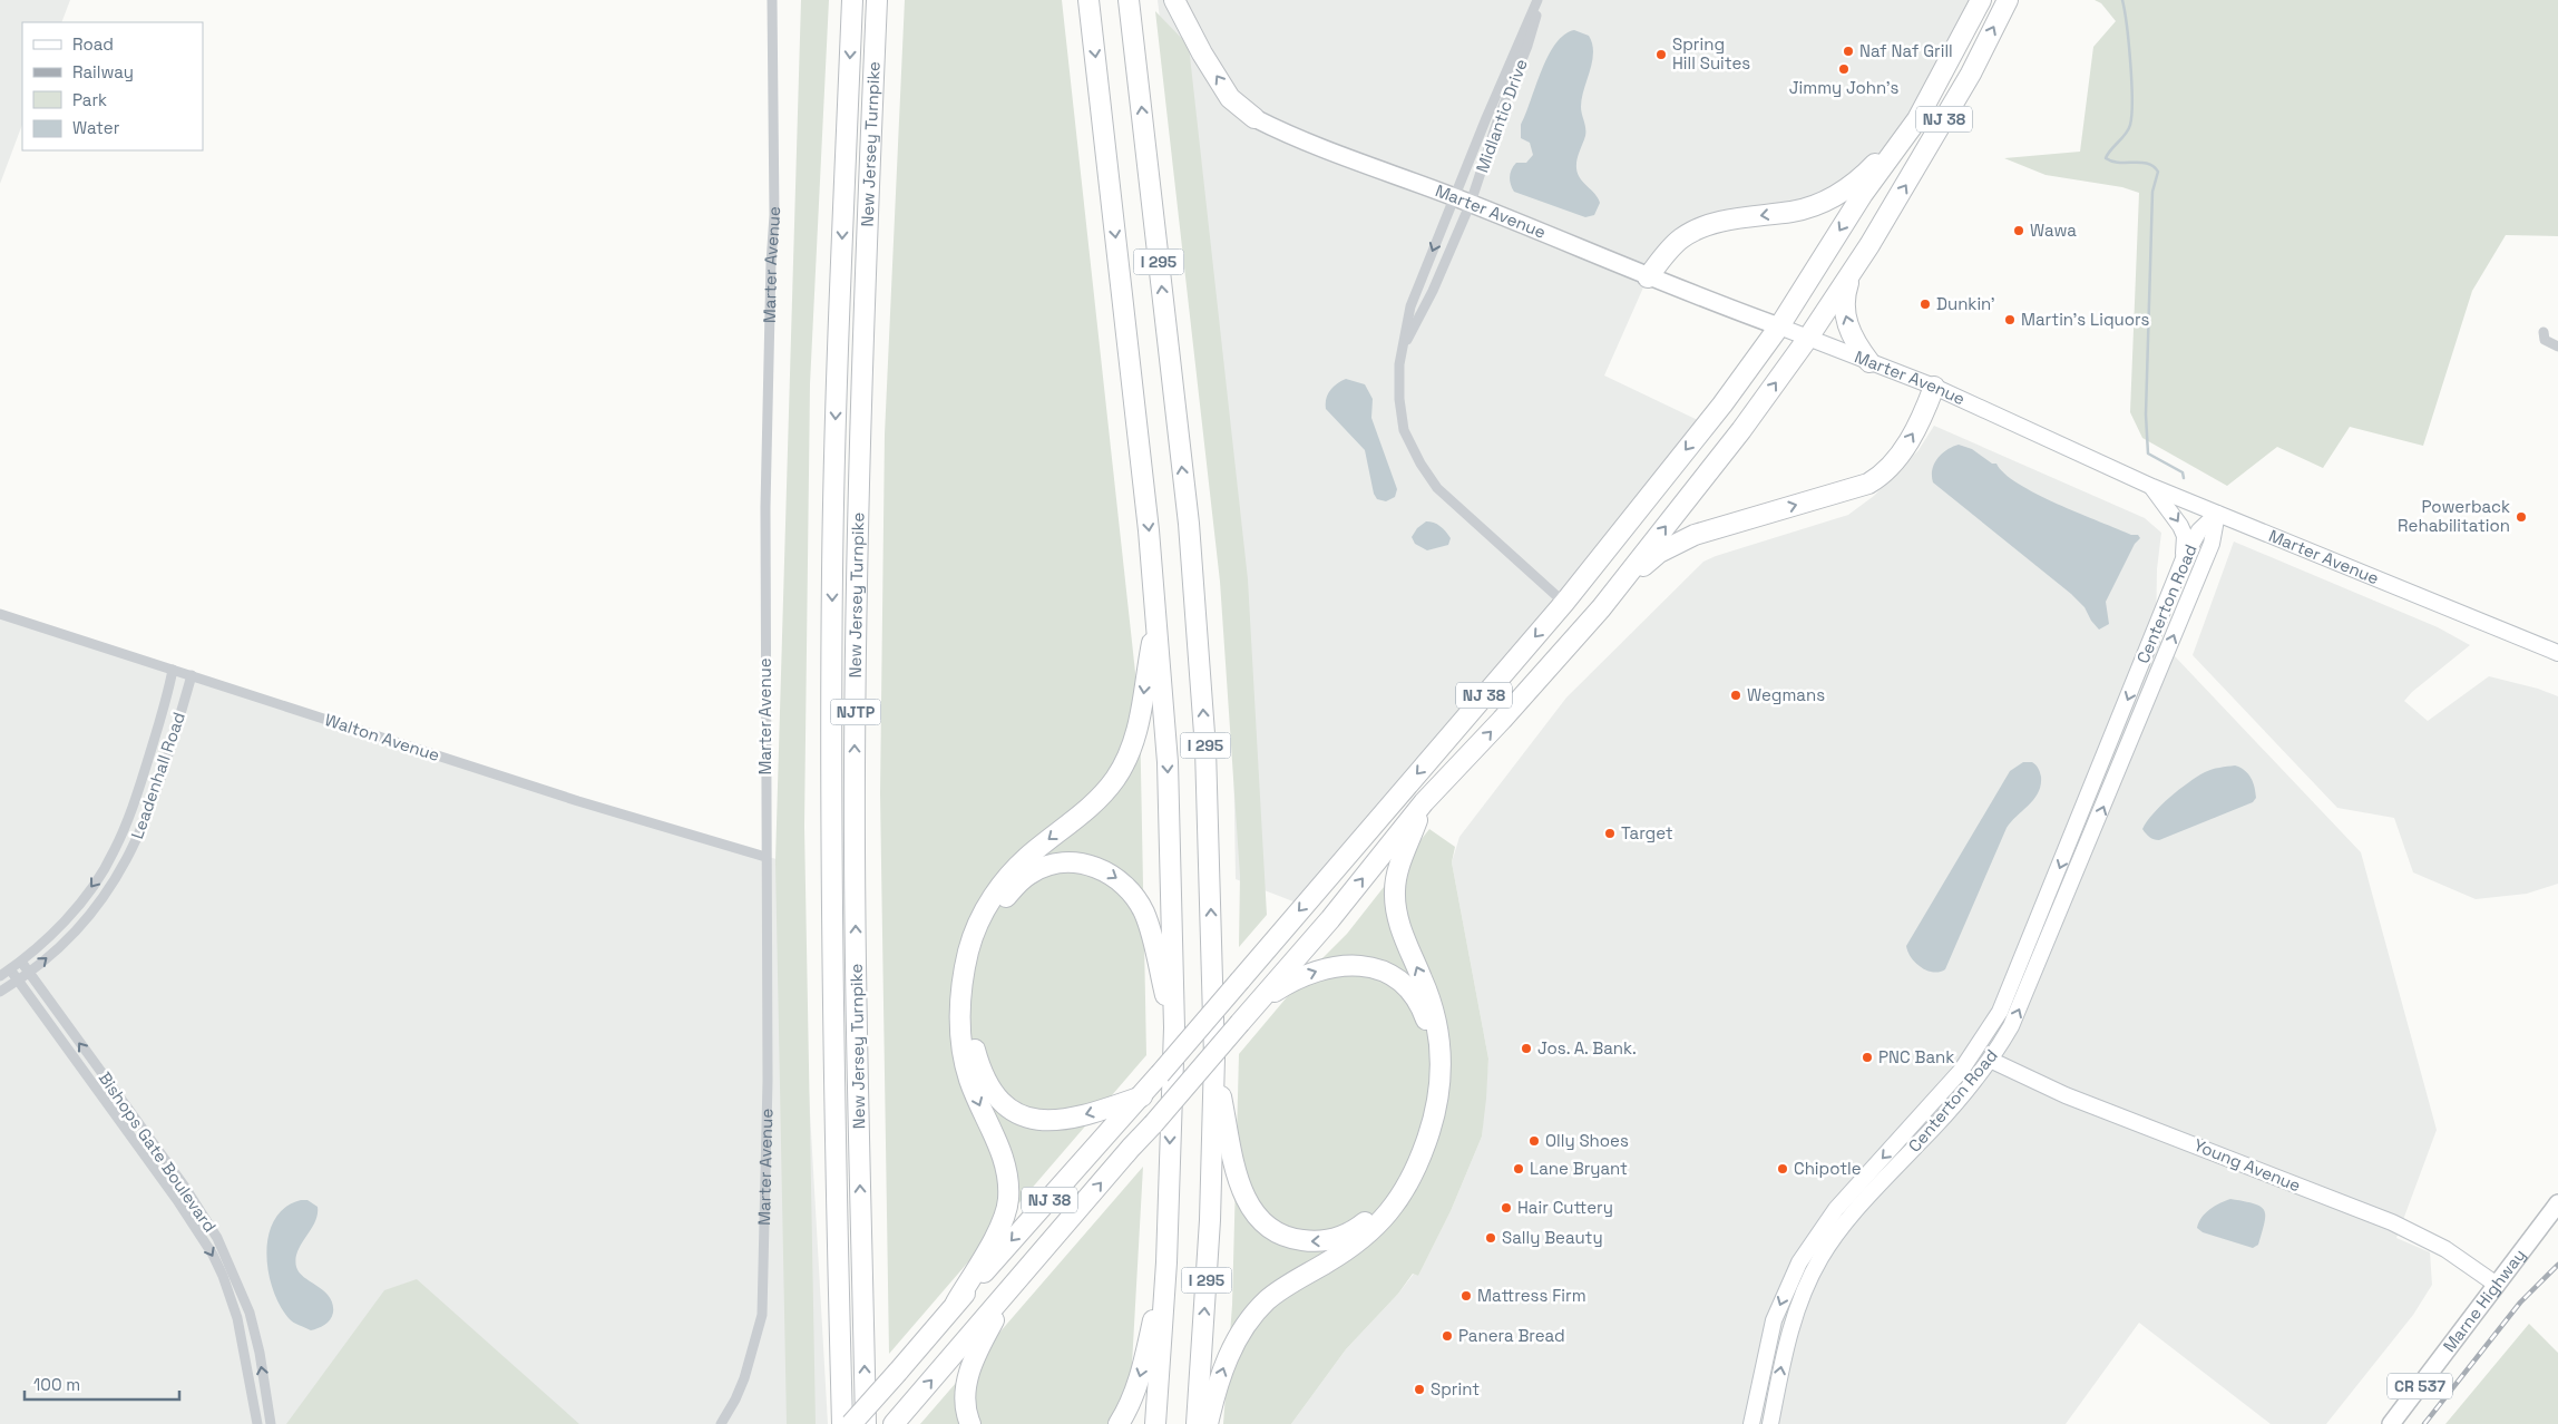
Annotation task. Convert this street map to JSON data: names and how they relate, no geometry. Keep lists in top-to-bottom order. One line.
{"streets":{"highway":["NJ 38","New Jersey Turnpike","I 295","NJTP"],"main road":["Marter Avenue","Centerton Road","Young Avenue","Marne Highway","CR 537"],"street":["Midlantic Drive","Walton Avenue","Leadenhall Road","Bishops Gate Boulevard"]},"crossings":[["Midlantic Drive","NJ 38"],["Midlantic Drive","Marter Avenue"],["NJ 38","Marter Avenue"],["Marter Avenue","Centerton Road"],["Marter Avenue","Walton Avenue"],["Centerton Road","Young Avenue"],["Walton Avenue","Leadenhall Road"],["Leadenhall Road","Bishops Gate Boulevard"],["Young Avenue","Marne Highway"]],"places":["Naf Naf Grill","Spring Hill Suites","Jimmy John's","Wawa","Dunkin'","Martin's Liquors","Powerback Rehabilitation","Wegmans","Target","Jos. A. Bank.","PNC Bank","Olly Shoes","Lane Bryant","Chipotle","Hair Cuttery","Sally Beauty","Mattress Firm","Panera Bread","Sprint"],"legend":["Road","Railway","Park","Water"],"scale_bar":"100 m"}
